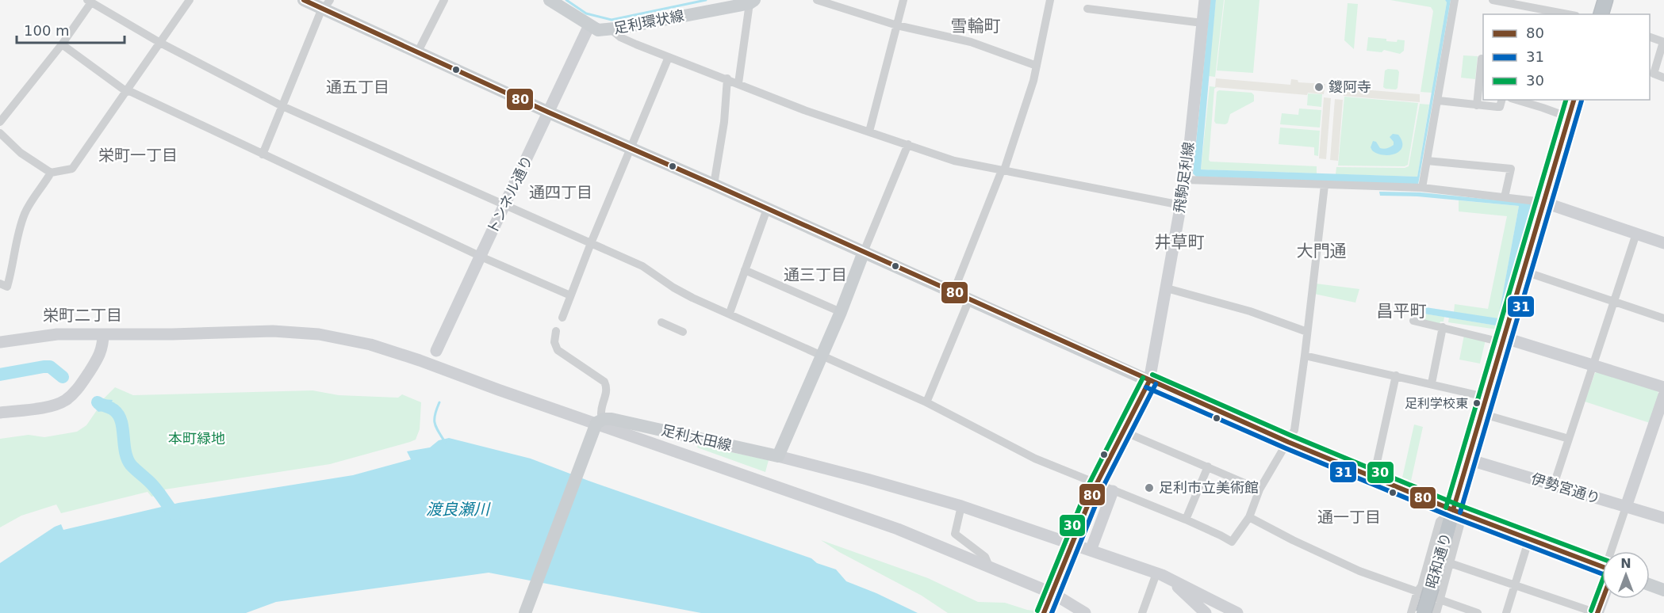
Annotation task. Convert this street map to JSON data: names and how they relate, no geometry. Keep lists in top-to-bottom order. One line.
{"streets":{"highway":["昭和通り"],"main road":["足利環状線","足利太田線"],"street":["飛駒足利線","トンネル通り","伊勢宮通り"]},"crossings":[["足利環状線","トンネル通り"],["伊勢宮通り","昭和通り"]],"districts":["雪輪町","通五丁目","栄町一丁目","通四丁目","井草町","大門通","通三丁目","昌平町","栄町二丁目","通一丁目"],"water":["渡良瀬川"],"parks":["本町緑地"],"places":["鑁阿寺","足利学校東","足利市立美術館"],"lines":["transit line 80","transit line 30","transit line 31"],"legend":["80","31","30"],"scale_bar":"100 m","north":"top"}
